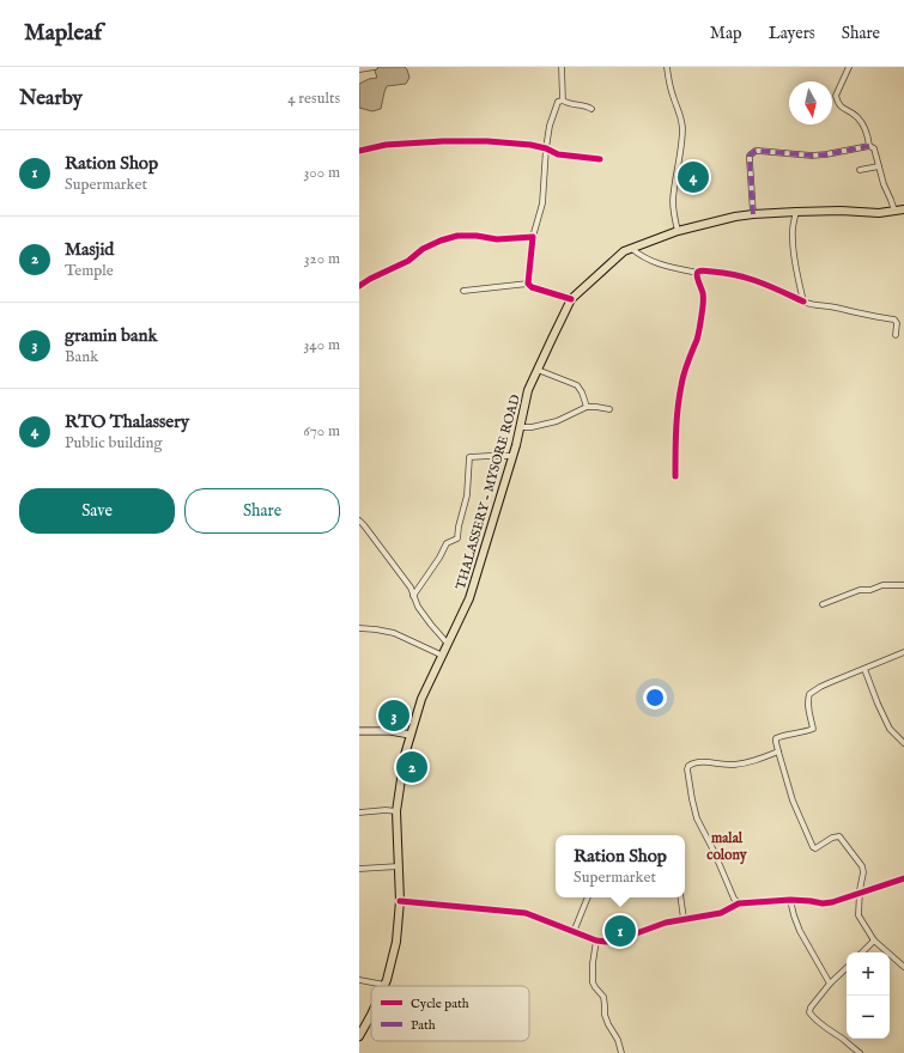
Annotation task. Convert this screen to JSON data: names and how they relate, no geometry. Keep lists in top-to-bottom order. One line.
{"streets":{"main road":["THALASSERY - MYSORE ROAD"]},"districts":["malal colony"],"legend":["Cycle path","Path"],"north":"bottom","page":{"header":"Mapleaf","nav":["Map","Layers","Share"],"heading":["Nearby","4 results"],"list":[{"mark":"1","name":"Ration Shop","note":"Supermarket","value":"300 m"},{"mark":"2","name":"Masjid","note":"Temple","value":"320 m"},{"mark":"3","name":"gramin bank","note":"Bank","value":"340 m"},{"mark":"4","name":"RTO Thalassery","note":"Public building","value":"670 m"}],"pins":["4","3","2","1"],"buttons":["Save","Share"],"popup":["Ration Shop","Supermarket"],"map_buttons":["+","−"]}}
